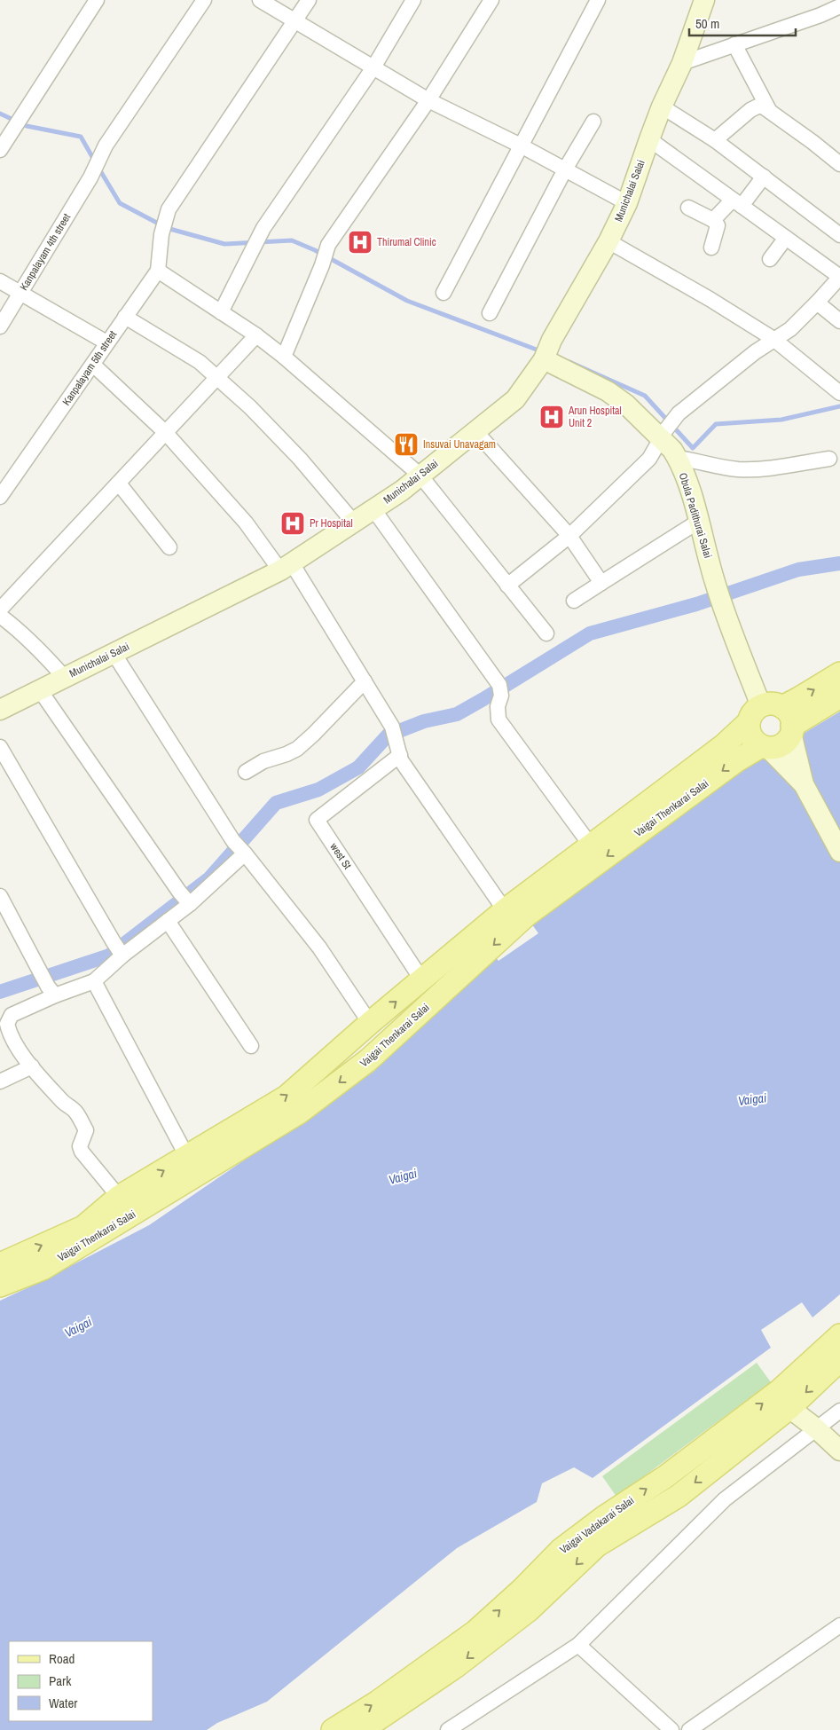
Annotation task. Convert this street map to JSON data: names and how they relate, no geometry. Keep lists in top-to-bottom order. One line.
{"streets":{"main road":["Munichalai Salai","Obula Padithurai Salai","Vaigai Thenkarai Salai","Vaigai Vadakarai Salai"],"street":["Kanpalayam 4th street","Kanpalayam 5th street","west St"]},"crossings":[["Munichalai Salai","Obula Padithurai Salai"],["Obula Padithurai Salai","Vaigai Thenkarai Salai"],["Vaigai Thenkarai Salai","west St"]],"water":["Vaigai"],"places":{"hospital":["Thirumal Clinic","Arun Hospital Unit 2","Pr Hospital"],"restaurant":["Insuvai Unavagam"]},"legend":["Road","Park","Water"],"scale_bar":"50 m"}
